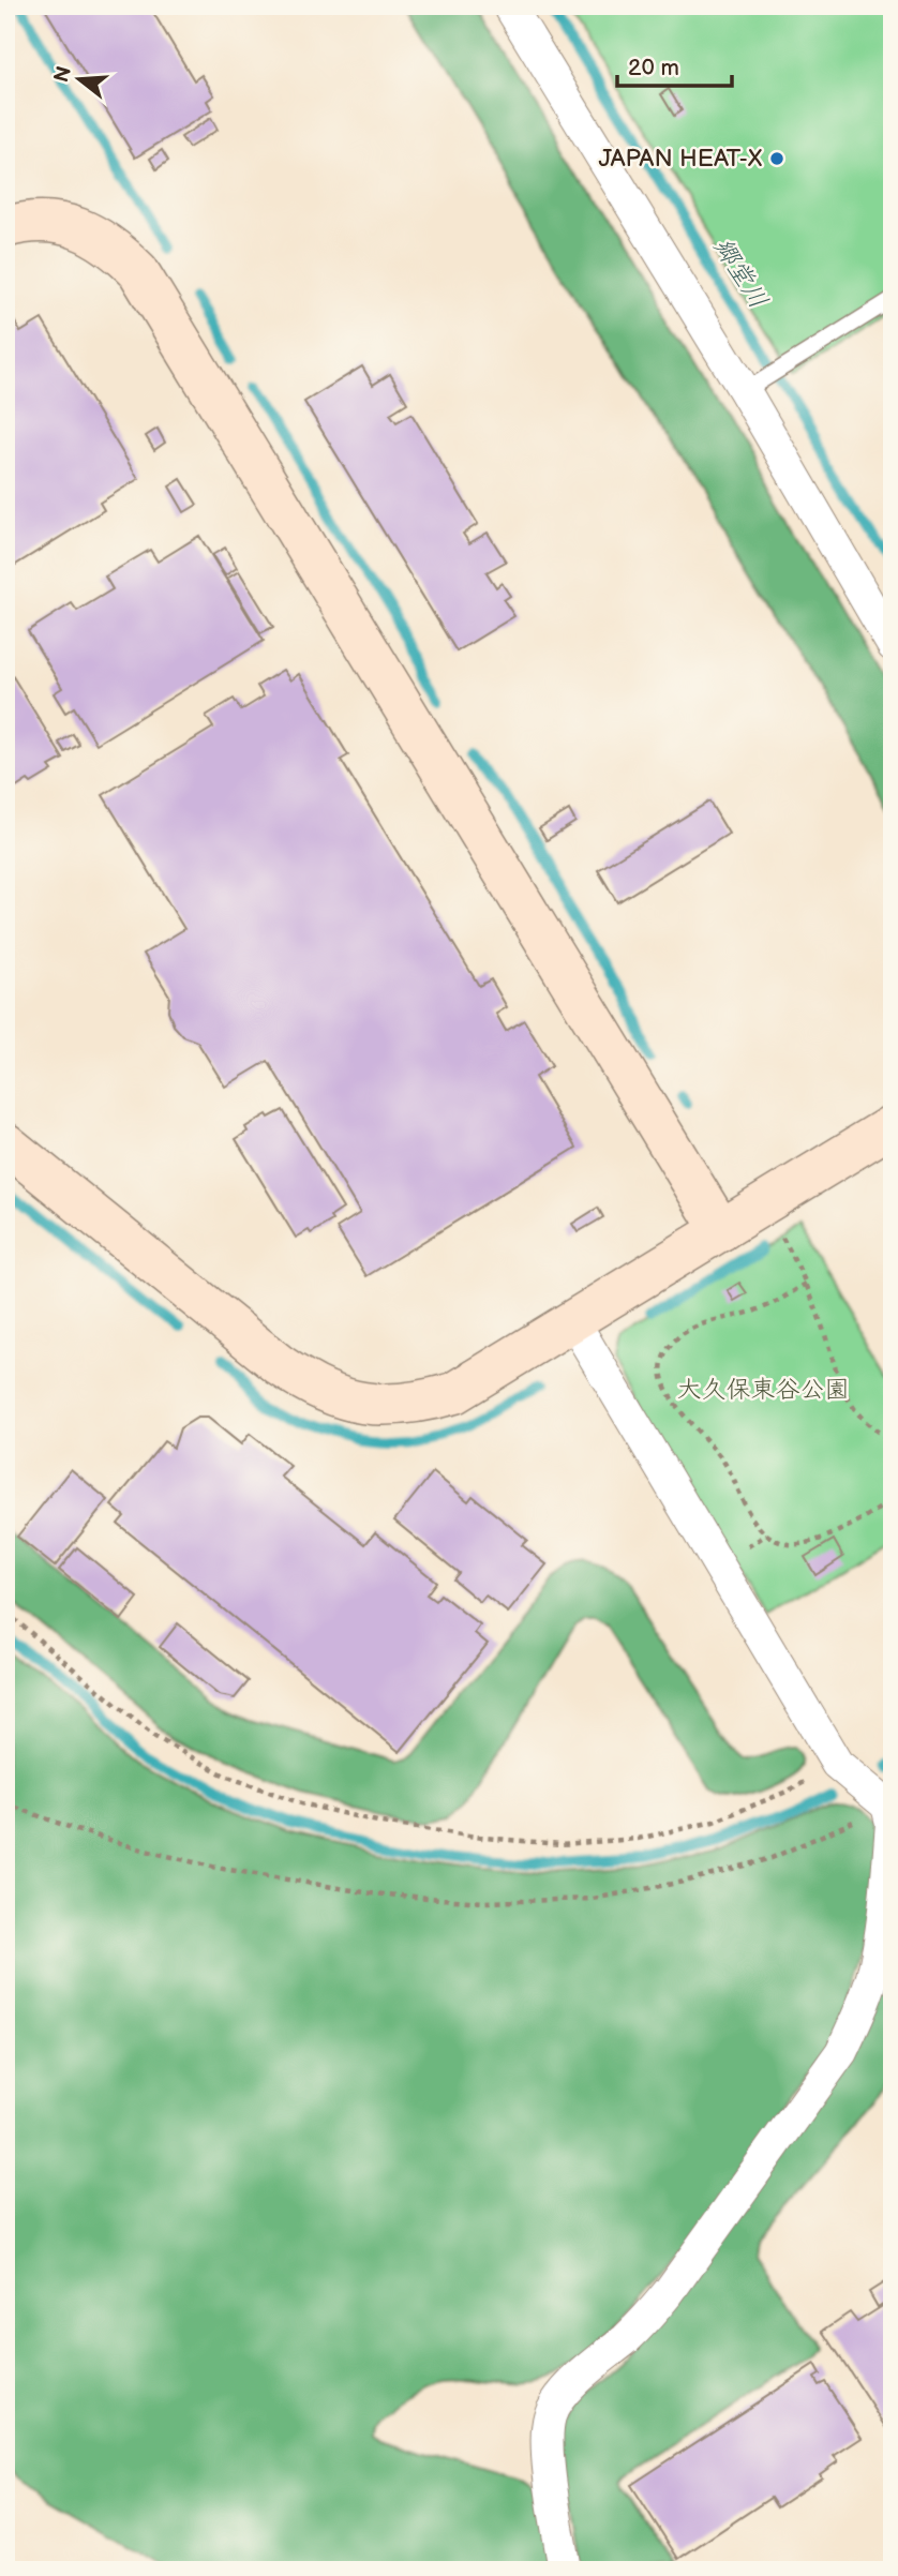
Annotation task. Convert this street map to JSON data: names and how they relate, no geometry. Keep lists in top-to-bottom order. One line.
{"water":["郷堂川"],"parks":["大久保東谷公園"],"places":["JAPAN HEAT-X"],"scale_bar":"20 m","north":"left"}
